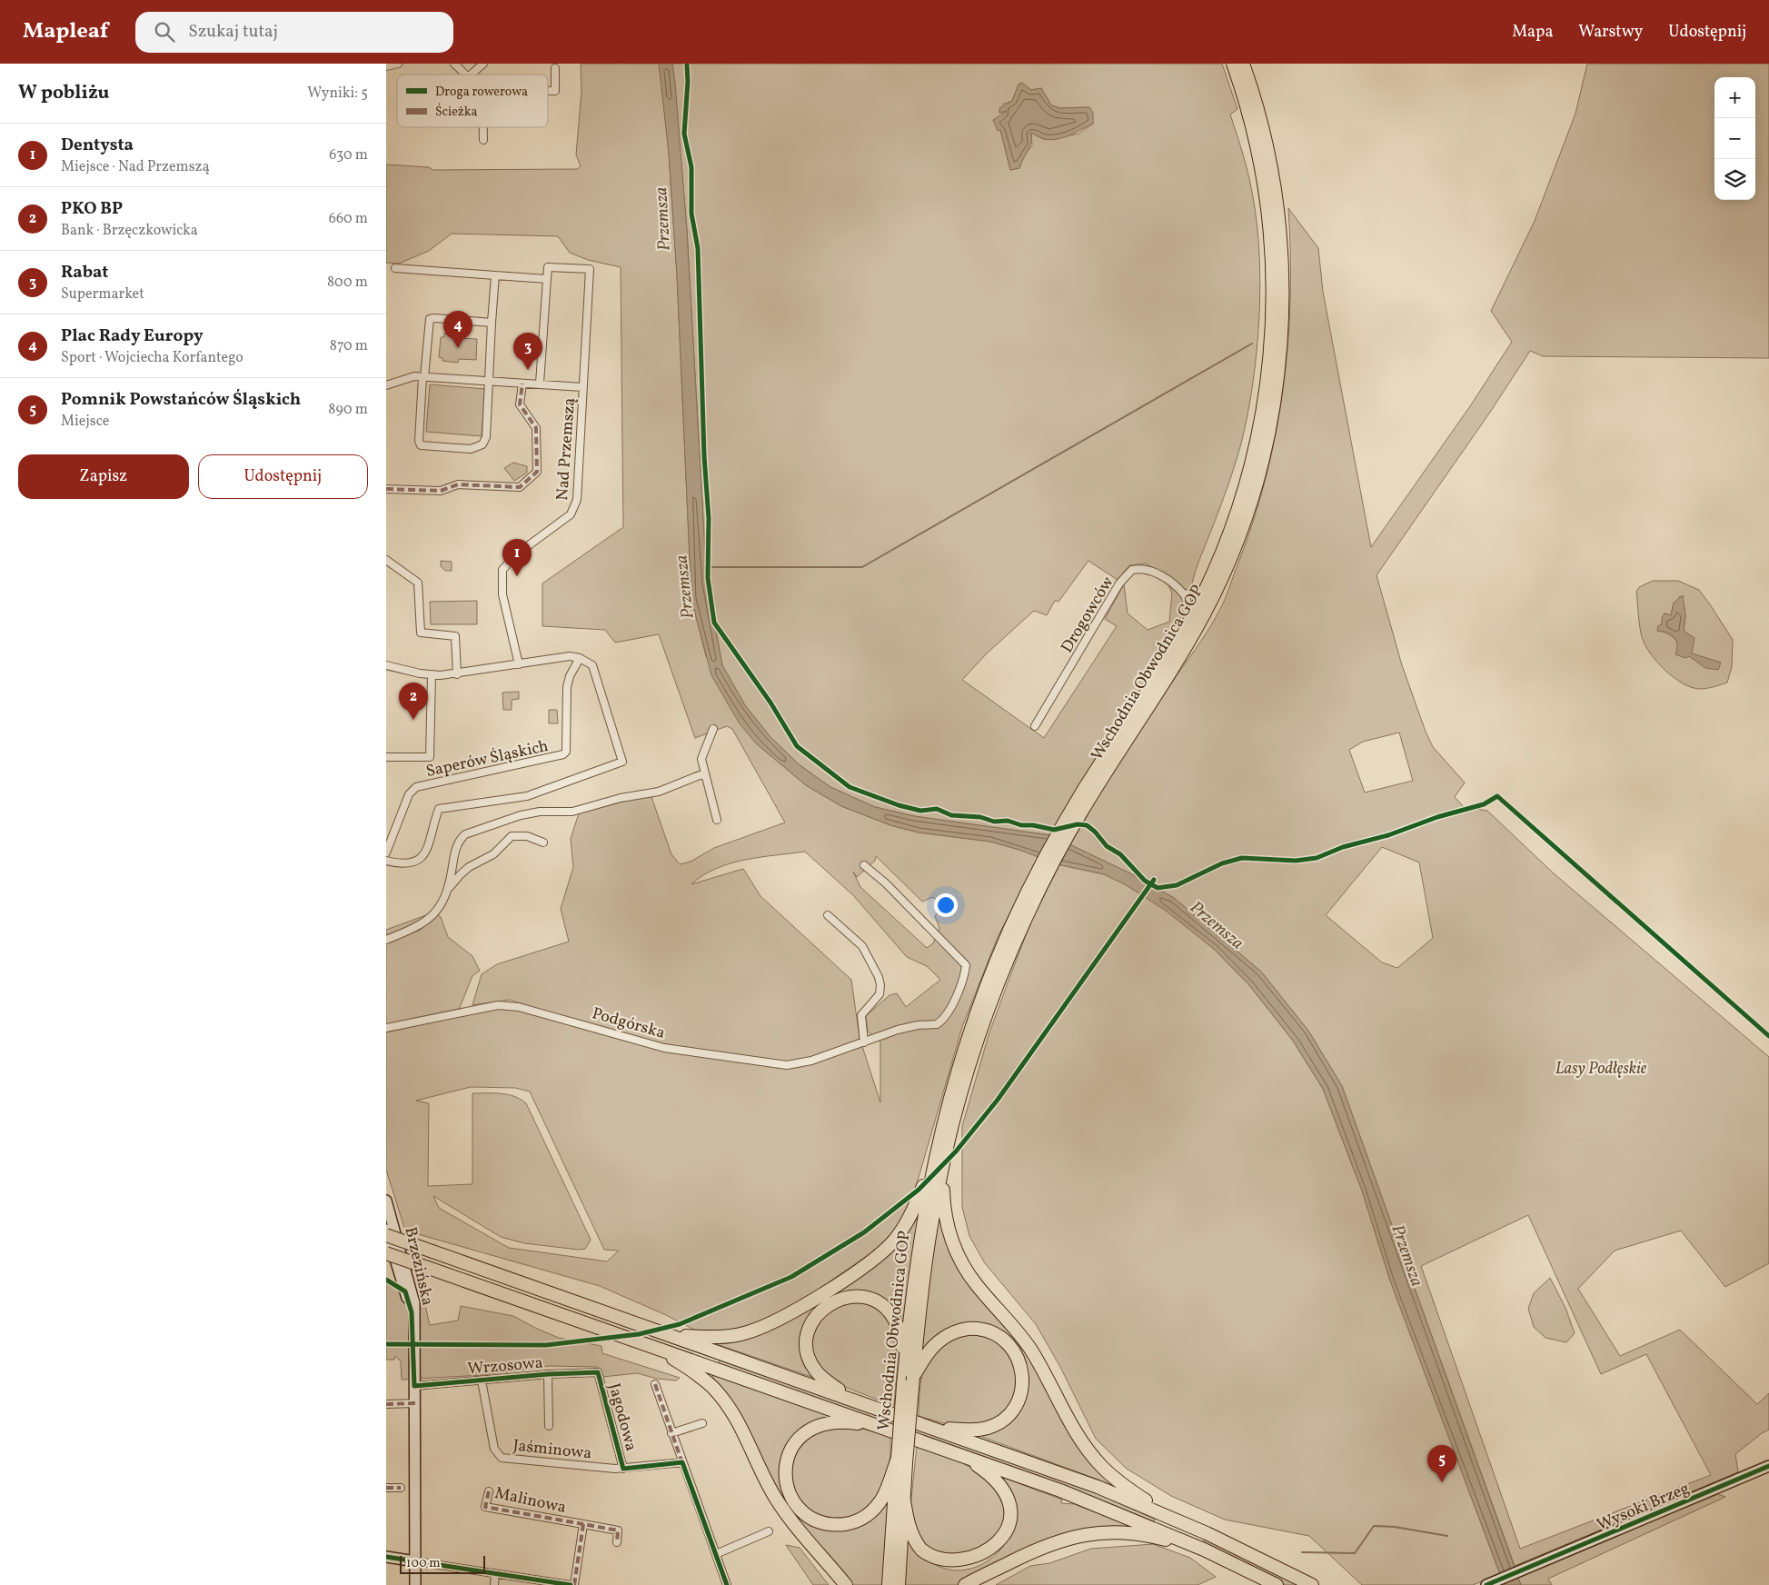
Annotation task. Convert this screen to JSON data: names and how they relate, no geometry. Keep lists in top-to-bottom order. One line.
{"streets":{"highway":["Wschodnia Obwodnica GOP"],"main road":["Brzezińska","Wysoki Brzeg"],"street":["Nad Przemszą","Drogowców","Saperów Śląskich","Podgórska","Wrzosowa","Jagodowa","Jaśminowa","Malinowa"]},"crossings":[["Brzezińska","Wrzosowa"],["Wrzosowa","Jagodowa"],["Wrzosowa","Jaśminowa"],["Jagodowa","Jaśminowa"]],"water":["Przemsza"],"parks":["Lasy Podłęskie"],"legend":["Droga rowerowa","Ścieżka"],"scale_bar":"100 m","page":{"header":"Mapleaf","search":"Szukaj tutaj","nav":["Mapa","Warstwy","Udostępnij"],"heading":["W pobliżu","Wyniki: 5"],"map_buttons":["+","−"],"list":[{"mark":"1","name":"Dentysta","note":"Miejsce · Nad Przemszą","value":"630 m"},{"mark":"2","name":"PKO BP","note":"Bank · Brzęczkowicka","value":"660 m"},{"mark":"3","name":"Rabat","note":"Supermarket","value":"800 m"},{"mark":"4","name":"Plac Rady Europy","note":"Sport · Wojciecha Korfantego","value":"870 m"},{"mark":"5","name":"Pomnik Powstańców Śląskich","note":"Miejsce","value":"890 m"}],"pins":["4","3","1","2","5"],"buttons":["Zapisz","Udostępnij"],"scale":"100 m"}}
